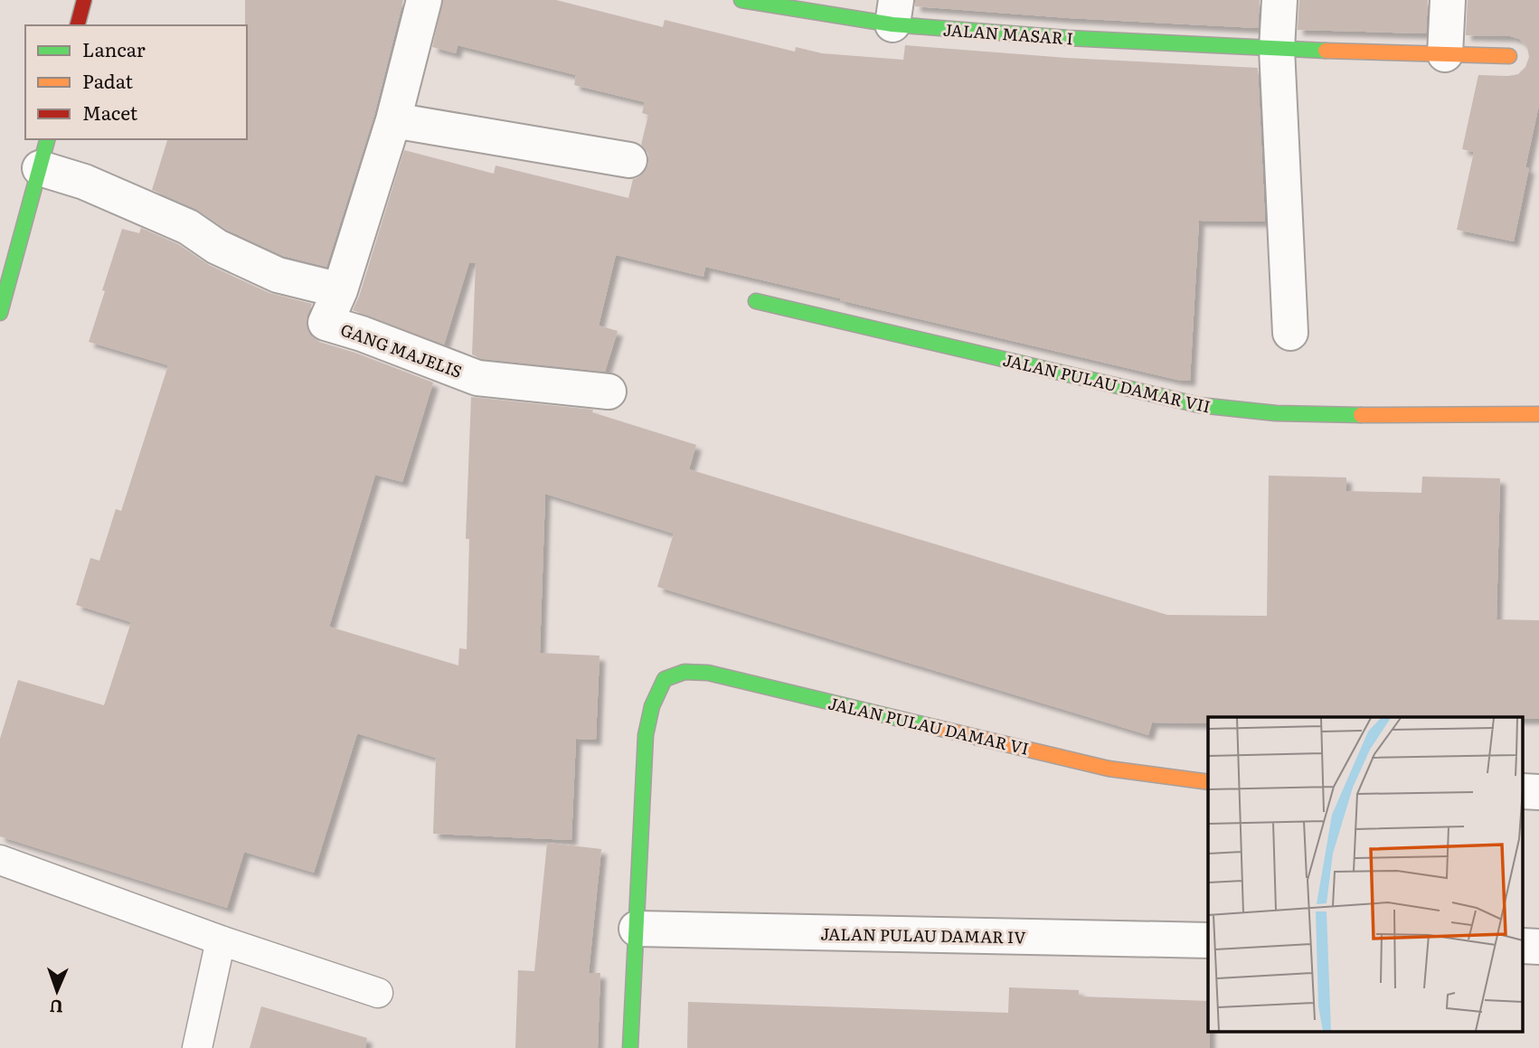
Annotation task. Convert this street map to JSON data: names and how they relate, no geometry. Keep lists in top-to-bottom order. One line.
{"streets":{"street":["JALAN MASAR I","GANG MAJELIS","JALAN PULAU DAMAR VII","JALAN PULAU DAMAR VI","JALAN PULAU DAMAR IV"]},"crossings":[["JALAN PULAU DAMAR VI","JALAN PULAU DAMAR IV"]],"legend":["Lancar","Padat","Macet"],"north":"bottom"}
